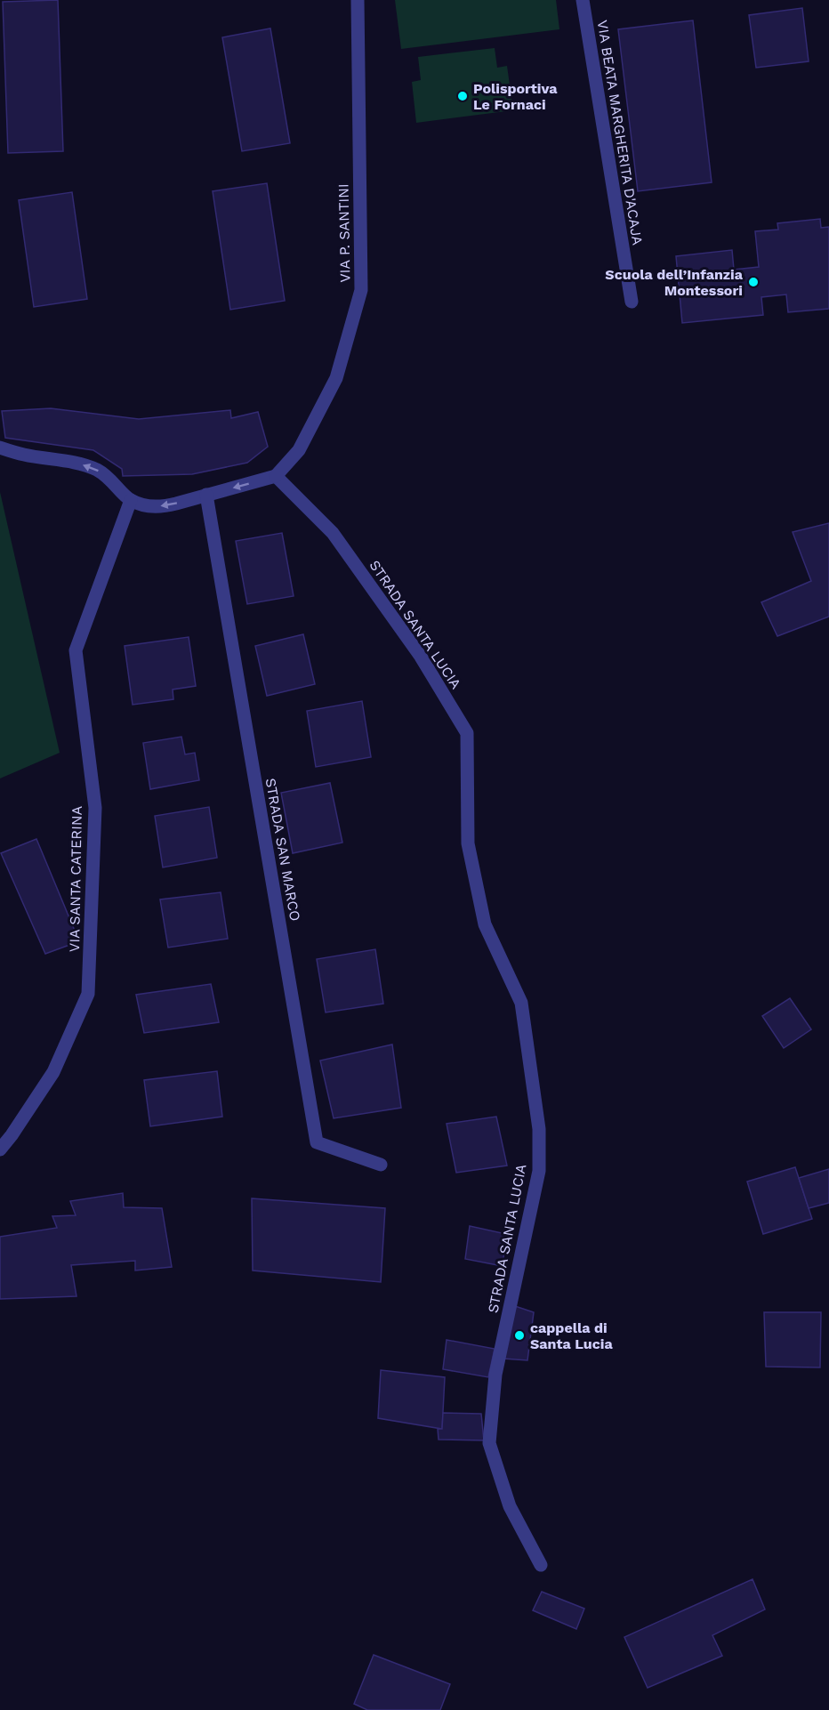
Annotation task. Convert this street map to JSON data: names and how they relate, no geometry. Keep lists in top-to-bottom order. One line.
{"streets":{"street":["VIA BEATA MARGHERITA D'ACAJA","VIA P. SANTINI","STRADA SANTA LUCIA","STRADA SAN MARCO","VIA SANTA CATERINA"]},"crossings":[["VIA P. SANTINI","STRADA SANTA LUCIA"]],"places":["Polisportiva Le Fornaci","Scuola dell’Infanzia Montessori","cappella di Santa Lucia"]}
